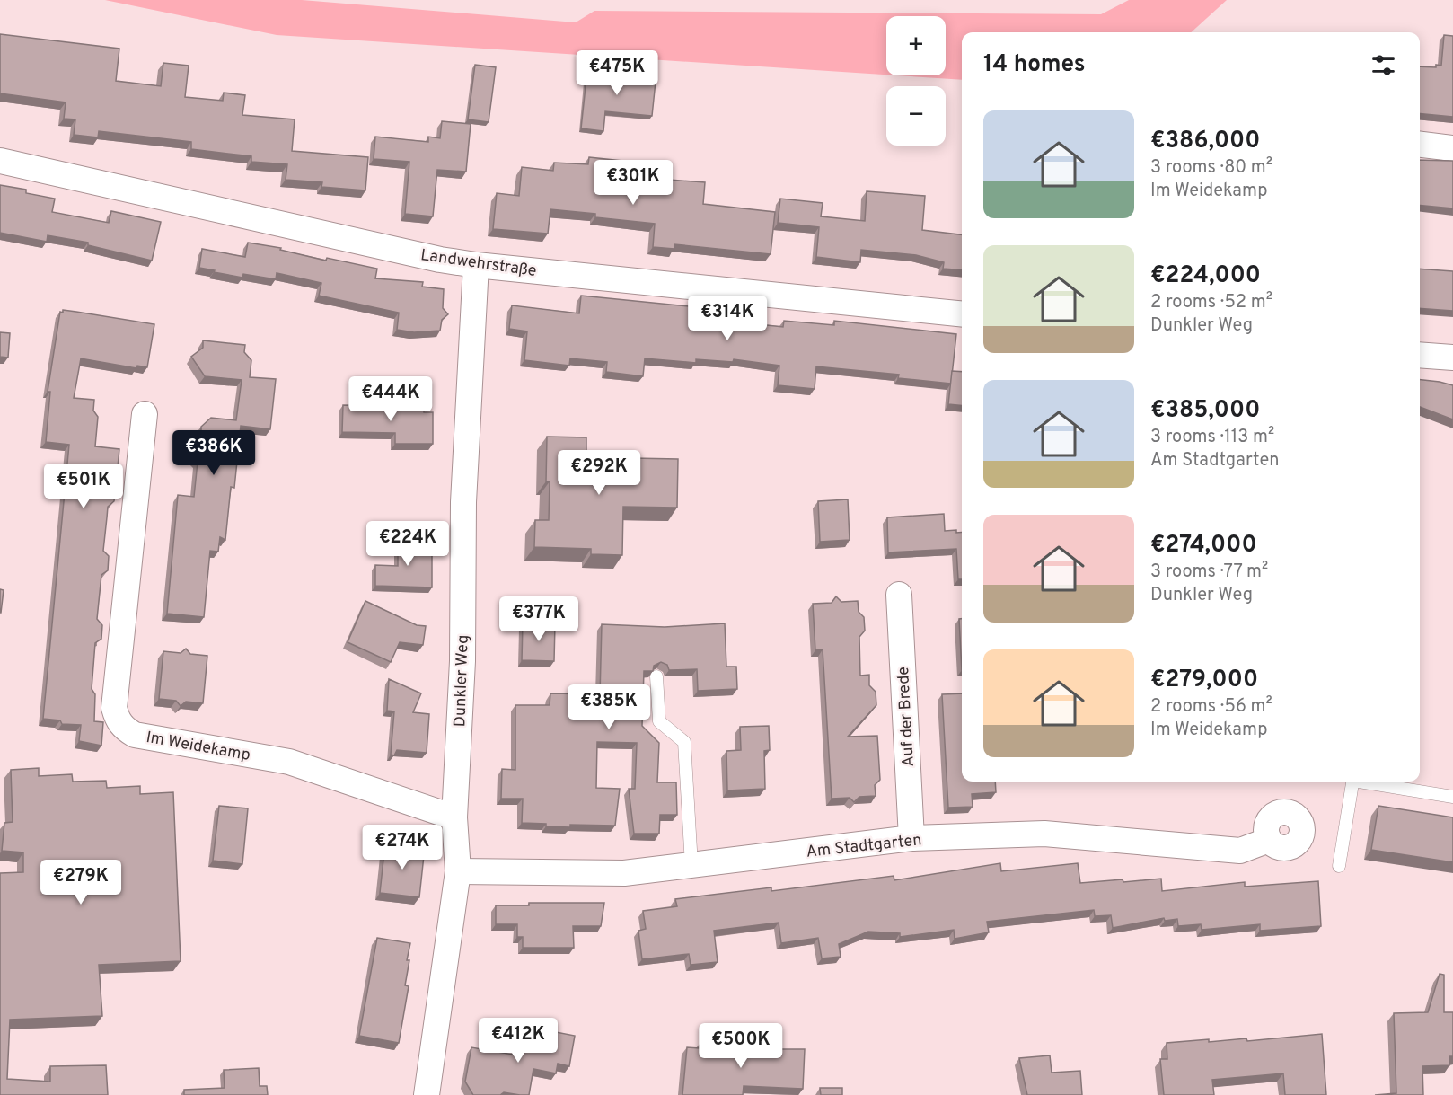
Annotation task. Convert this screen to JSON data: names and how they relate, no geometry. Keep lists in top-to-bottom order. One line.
{"streets":{"street":["Landwehrstraße","Dunkler Weg","Auf der Brede","Im Weidekamp","Am Stadtgarten"]},"crossings":[["Landwehrstraße","Dunkler Weg"],["Dunkler Weg","Im Weidekamp"],["Dunkler Weg","Am Stadtgarten"],["Auf der Brede","Am Stadtgarten"]],"page":{"map_buttons":["+","−"],"heading":"14 homes","price":["€475K","€301K","€314K","€444K","€386K","€292K","€501K","€224K","€377K","€385K","€274K","€279K","€412K","€500K"],"list":[{"name":"€386,000","note":"3 rooms · 80 m² · Im Weidekamp"},{"name":"€224,000","note":"2 rooms · 52 m² · Dunkler Weg"},{"name":"€385,000","note":"3 rooms · 113 m² · Am Stadtgarten"},{"name":"€274,000","note":"3 rooms · 77 m² · Dunkler Weg"},{"name":"€279,000","note":"2 rooms · 56 m² · Im Weidekamp"}]}}
